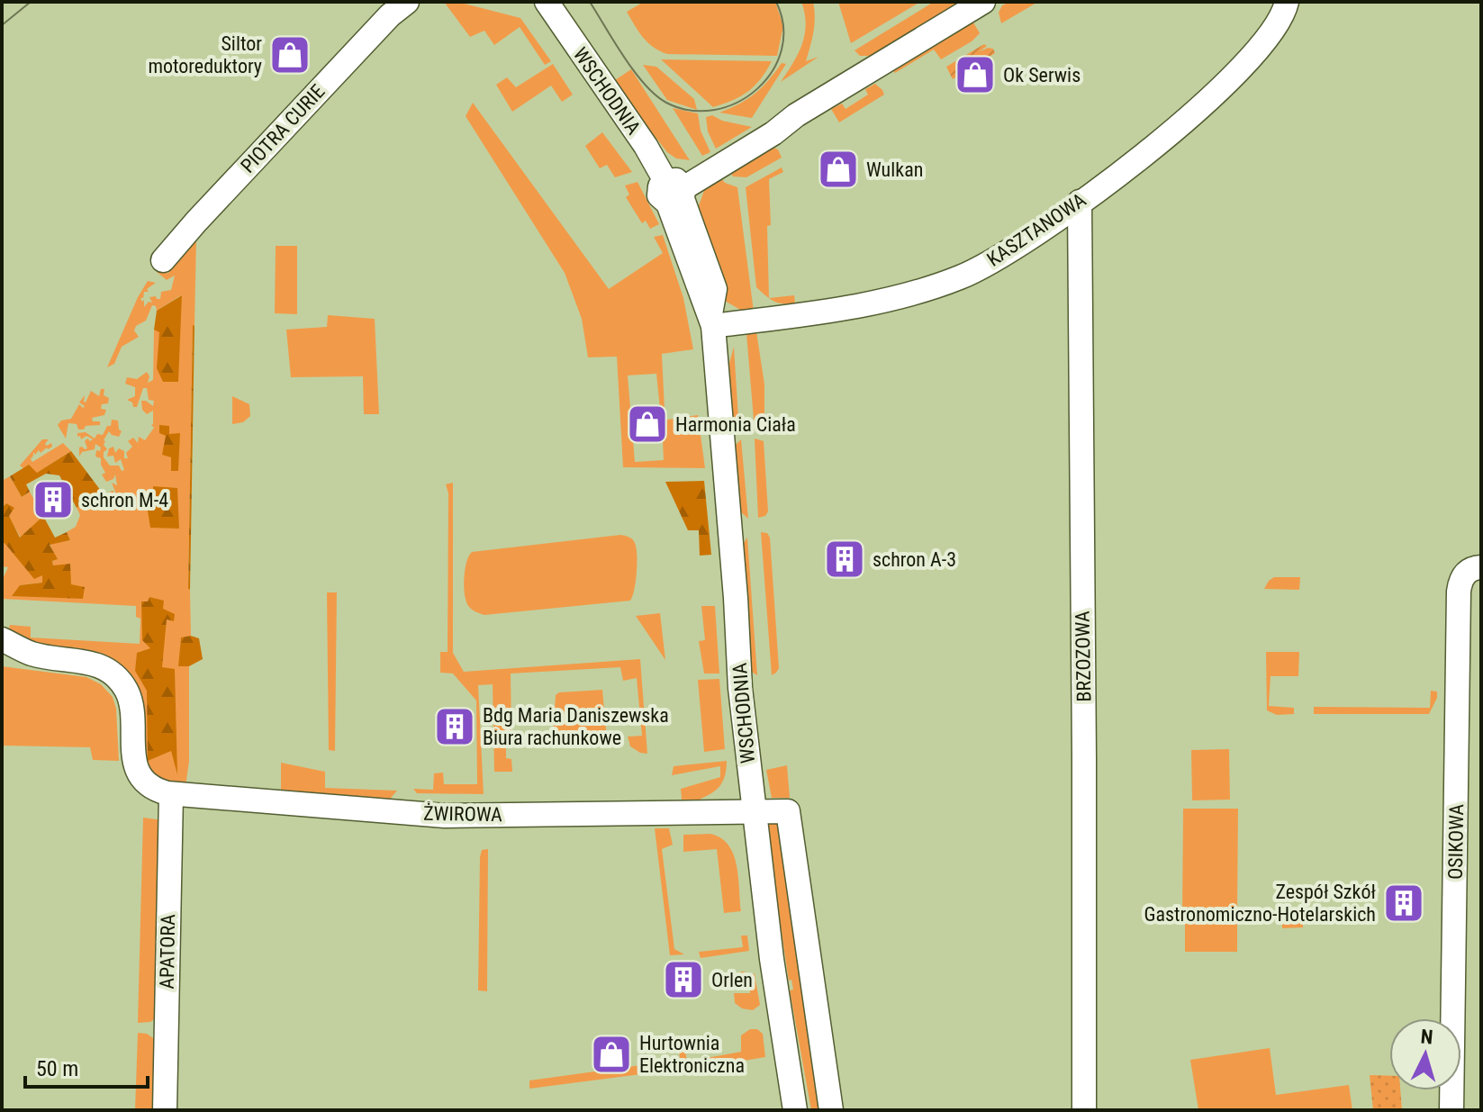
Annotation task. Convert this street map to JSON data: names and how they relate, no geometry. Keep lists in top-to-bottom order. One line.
{"streets":{"street":["WSCHODNIA","PIOTRA CURIE","KASZTANOWA","BRZOZOWA","ŻWIROWA","OSIKOWA","APATORA"]},"crossings":[["WSCHODNIA","KASZTANOWA"],["WSCHODNIA","ŻWIROWA"],["KASZTANOWA","BRZOZOWA"],["ŻWIROWA","APATORA"]],"places":{"shop":["Siltor motoreduktory","Ok Serwis","Wulkan","Harmonia Ciała","Hurtownia Elektroniczna"],"building":["schron M-4","schron A-3","Bdg Maria Daniszewska Biura rachunkowe","Zespół Szkół Gastronomiczno-Hotelarskich","Orlen"]},"scale_bar":"50 m","north":"top"}
